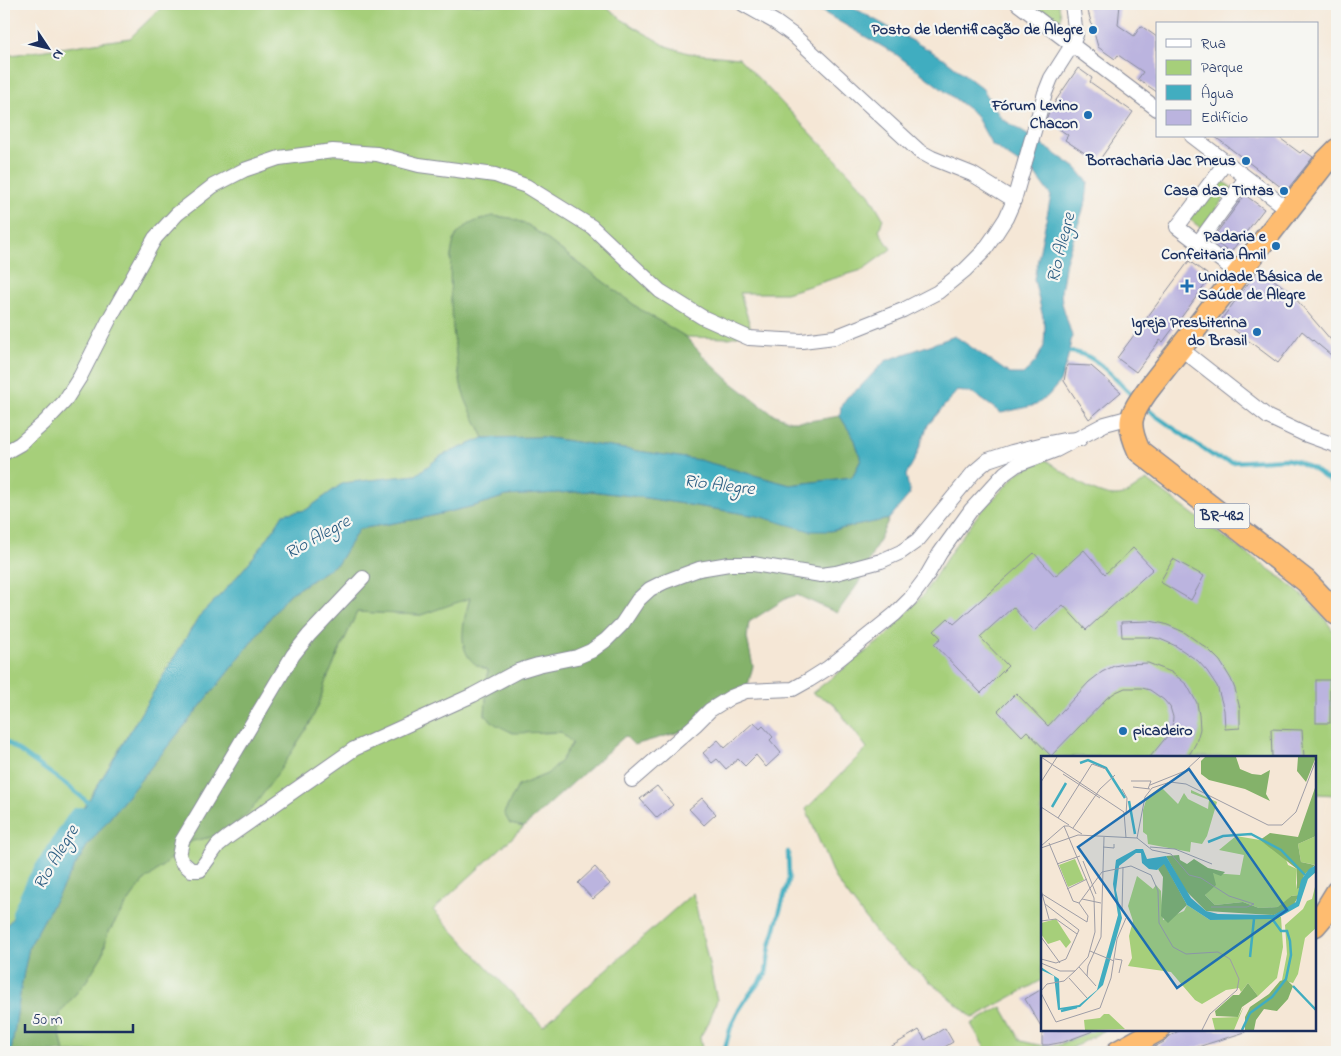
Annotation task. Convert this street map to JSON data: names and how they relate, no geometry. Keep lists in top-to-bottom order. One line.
{"streets":{"highway":["BR-482"]},"water":["Rio Alegre"],"places":{"other":["Posto de Identificação de Alegre","Fórum Levino Chacon","Borracharia Jac Pneus","Casa das Tintas","Padaria e Confeitaria Amil","Igreja Presbiterina do Brasil","picadeiro"],"health":["Unidade Básica de Saúde de Alegre"]},"legend":["Rua","Parque","Água","Edifício"],"scale_bar":"50 m","north":"bottom right"}
